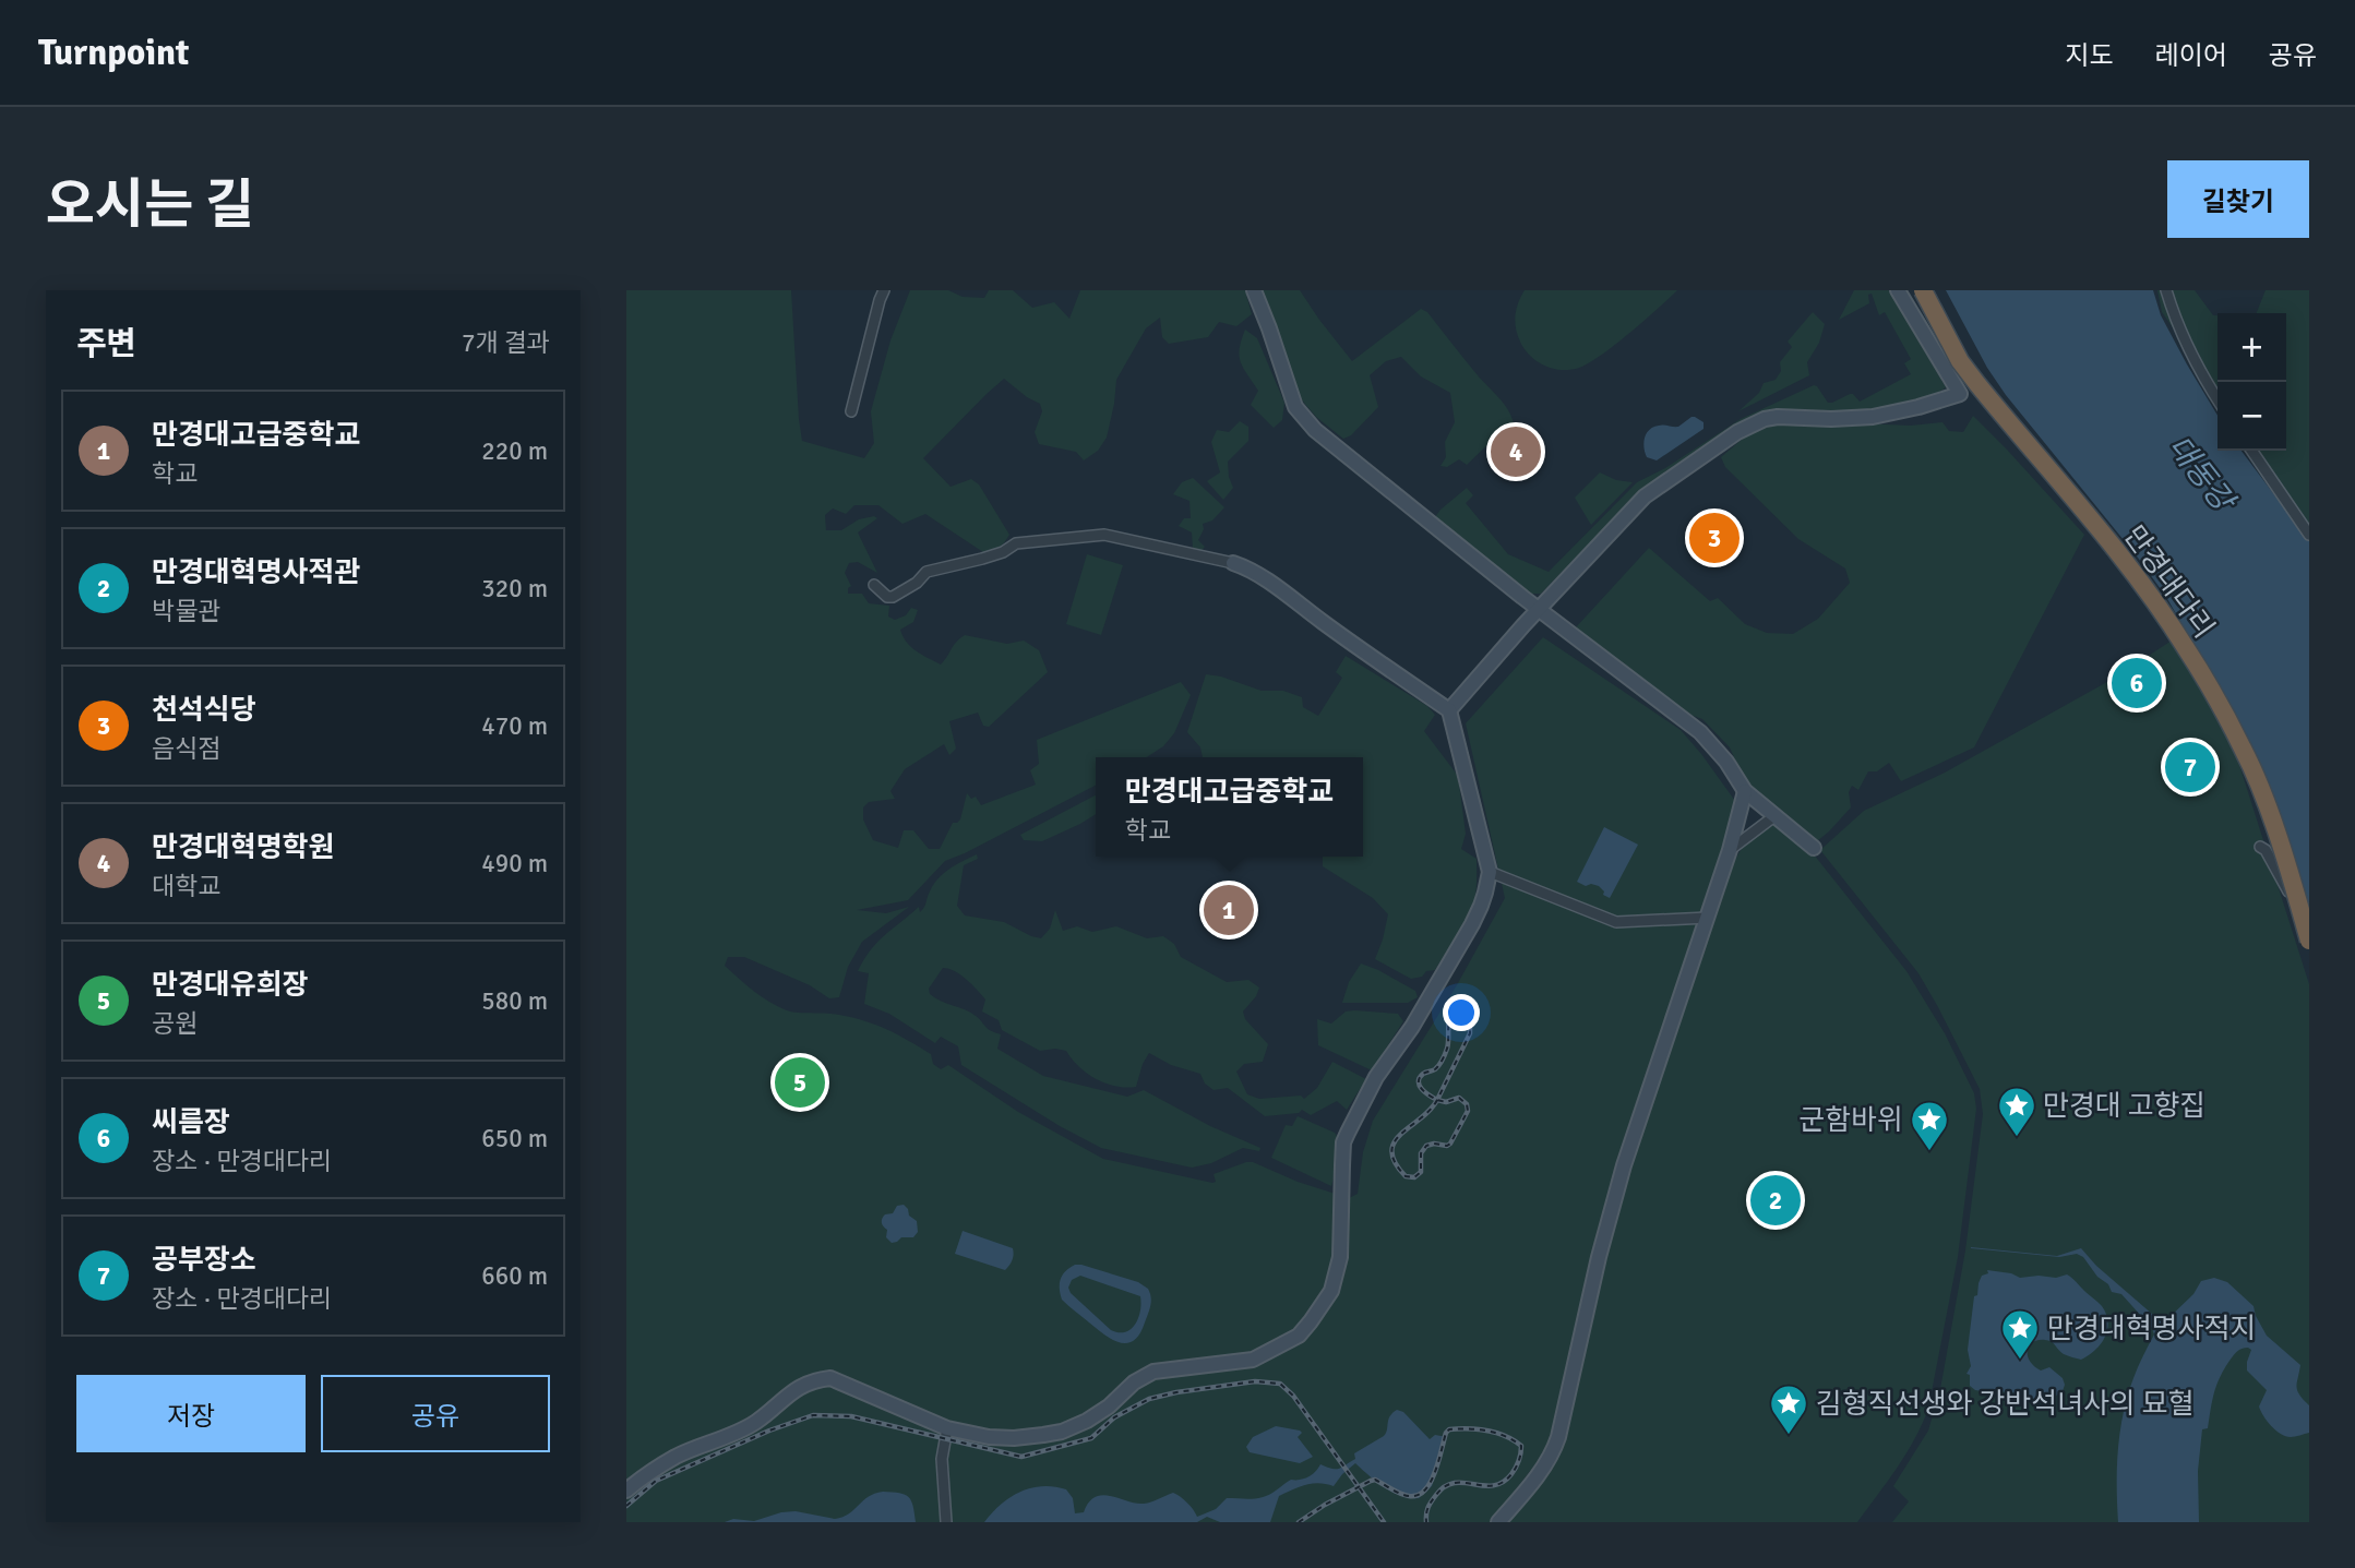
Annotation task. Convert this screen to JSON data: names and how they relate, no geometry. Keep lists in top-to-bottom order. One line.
{"streets":{"highway":["만경대다리"]},"water":["대동강"],"places":{"place":["만경대 고향집","군함바위","만경대혁명사적지","김형직선생와 강반석녀사의 묘혈"]},"page":{"header":"Turnpoint","nav":["지도","레이어","공유"],"title":"오시는 길","buttons":["길찾기",["저장","공유"]],"heading":["주변","7개 결과"],"map_buttons":["+","−"],"list":[{"mark":"1","name":"만경대고급중학교","note":"학교","value":"220 m"},{"mark":"2","name":"만경대혁명사적관","note":"박물관","value":"320 m"},{"mark":"3","name":"천석식당","note":"음식점","value":"470 m"},{"mark":"4","name":"만경대혁명학원","note":"대학교","value":"490 m"},{"mark":"5","name":"만경대유희장","note":"공원","value":"580 m"},{"mark":"6","name":"씨름장","note":"장소 · 만경대다리","value":"650 m"},{"mark":"7","name":"공부장소","note":"장소 · 만경대다리","value":"660 m"}],"pins":["4","3","6","7","1","5","2"],"popup":["만경대고급중학교","학교"]}}
